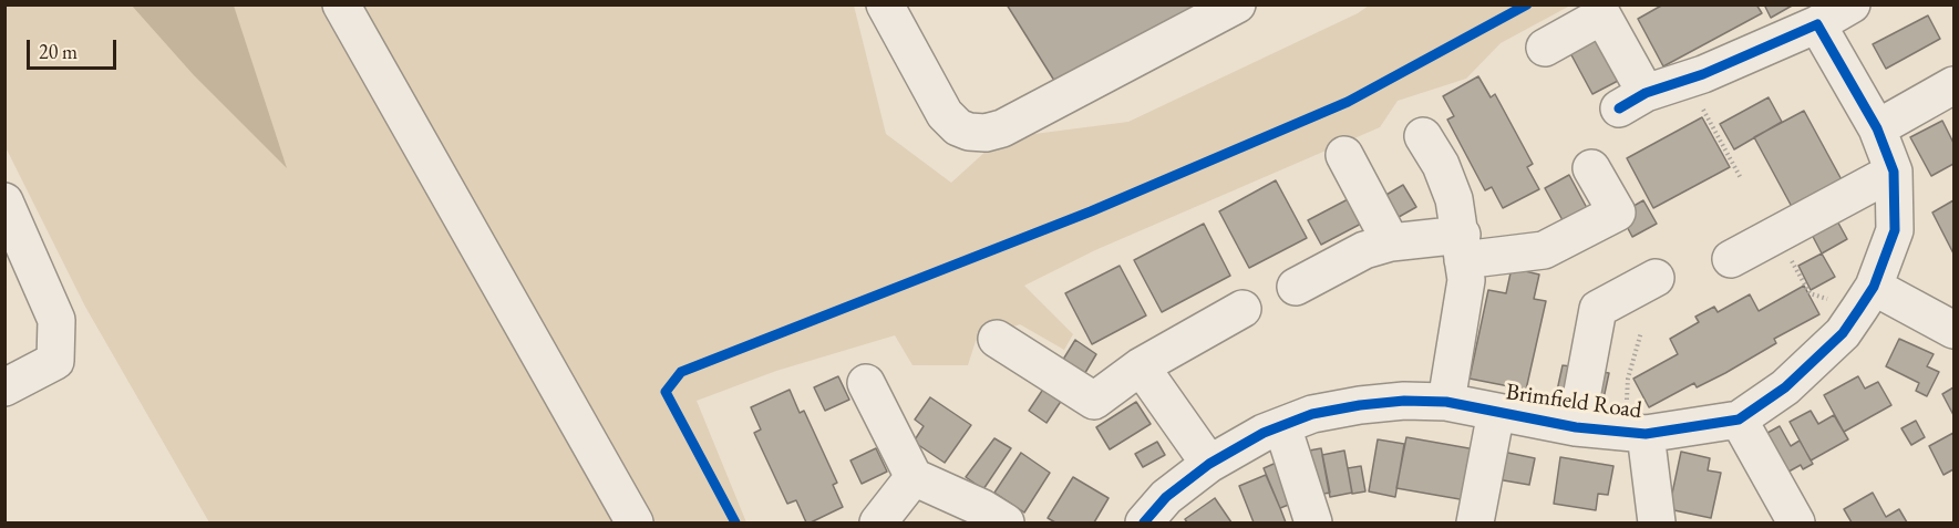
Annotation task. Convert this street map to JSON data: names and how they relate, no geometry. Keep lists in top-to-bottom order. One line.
{"streets":{"street":["Brimfield Road"]},"scale_bar":"20 m"}
